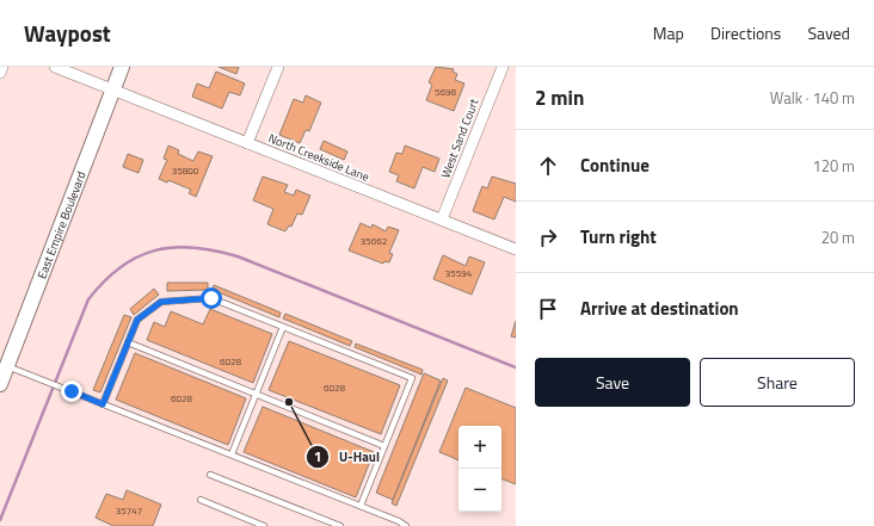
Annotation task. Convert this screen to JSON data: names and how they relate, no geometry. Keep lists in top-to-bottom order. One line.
{"streets":{"street":["West Sand Court","North Creekside Lane","East Empire Boulevard"]},"crossings":[["West Sand Court","North Creekside Lane"],["North Creekside Lane","East Empire Boulevard"]],"places":["U-Haul"],"house_numbers":["5698","35800","35662","35594","6028","6028","6028","35747"],"page":{"header":"Waypost","nav":["Map","Directions","Saved"],"heading":["2 min","Walk · 140 m"],"list":[["Continue","120 m"],["Turn right","20 m"],"Arrive at destination"],"buttons":["Save","Share"],"map_buttons":["+","−"]}}
